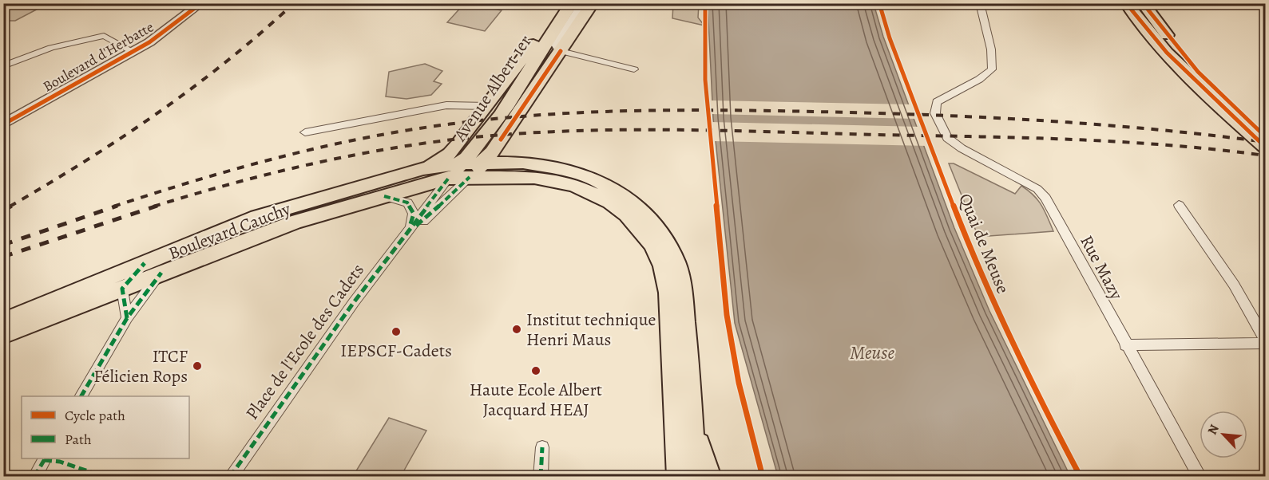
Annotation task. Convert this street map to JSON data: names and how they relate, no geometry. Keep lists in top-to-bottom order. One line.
{"streets":{"main road":["Avenue Albert 1er","Boulevard Cauchy"],"street":["Boulevard d'Herbatte","Rue Mazy","Place de l'Ecole des Cadets"],"cycle path":["Quai de Meuse"]},"crossings":[["Avenue Albert 1er","Boulevard Cauchy"],["Avenue Albert 1er","Place de l'Ecole des Cadets"],["Boulevard Cauchy","Place de l'Ecole des Cadets"]],"water":["Meuse"],"places":["Institut technique Henri Maus","IEPSCF-Cadets","ITCF Félicien Rops","Haute Ecole Albert Jacquard HEAJ"],"legend":["Cycle path","Path"],"north":"top left"}
